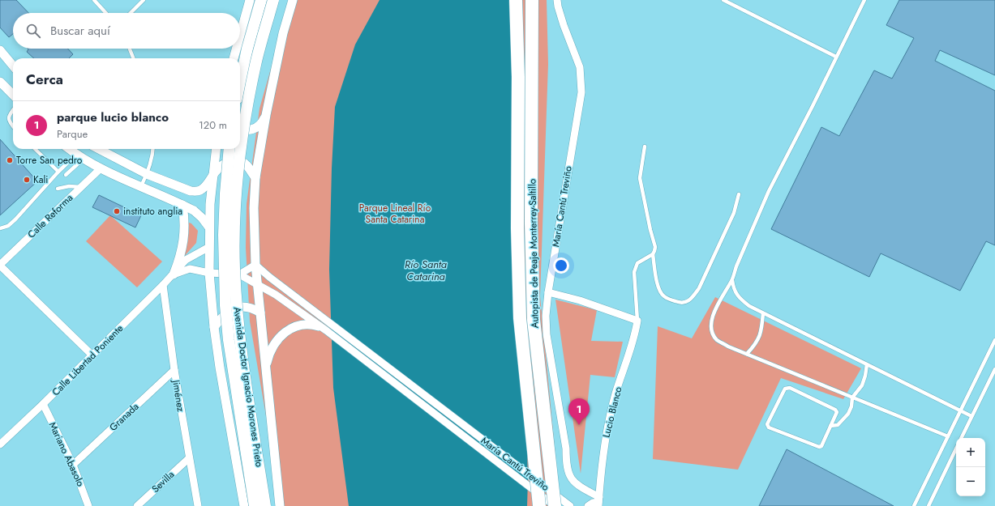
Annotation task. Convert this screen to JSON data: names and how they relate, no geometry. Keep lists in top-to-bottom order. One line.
{"streets":{"highway":["Autopista de Peaje Monterrey-Saltillo"],"main road":["Avenida Doctor Ignacio Morones Prieto"],"street":["María Cantú Treviño","Calle Reforma","Calle Libertad Poniente","Jiménez","Lucio Blanco","Granada","Mariano Abasolo","Sevilla"]},"crossings":[["María Cantú Treviño","Autopista de Peaje Monterrey-Saltillo"],["María Cantú Treviño","Calle Libertad Poniente"],["María Cantú Treviño","Lucio Blanco"],["Calle Libertad Poniente","Jiménez"],["Calle Libertad Poniente","Mariano Abasolo"],["Jiménez","Granada"],["Jiménez","Sevilla"],["Granada","Mariano Abasolo"]],"water":["Río Santa Catarina"],"parks":["Parque Lineal Río Santa Catarina"],"places":["Torre San pedro","Kali","instituto anglia"],"page":{"search":"Buscar aquí","heading":"Cerca","list":[{"mark":"1","name":"parque lucio blanco","note":"Parque","value":"120 m"}],"pins":"1","map_buttons":["+","−"]}}
